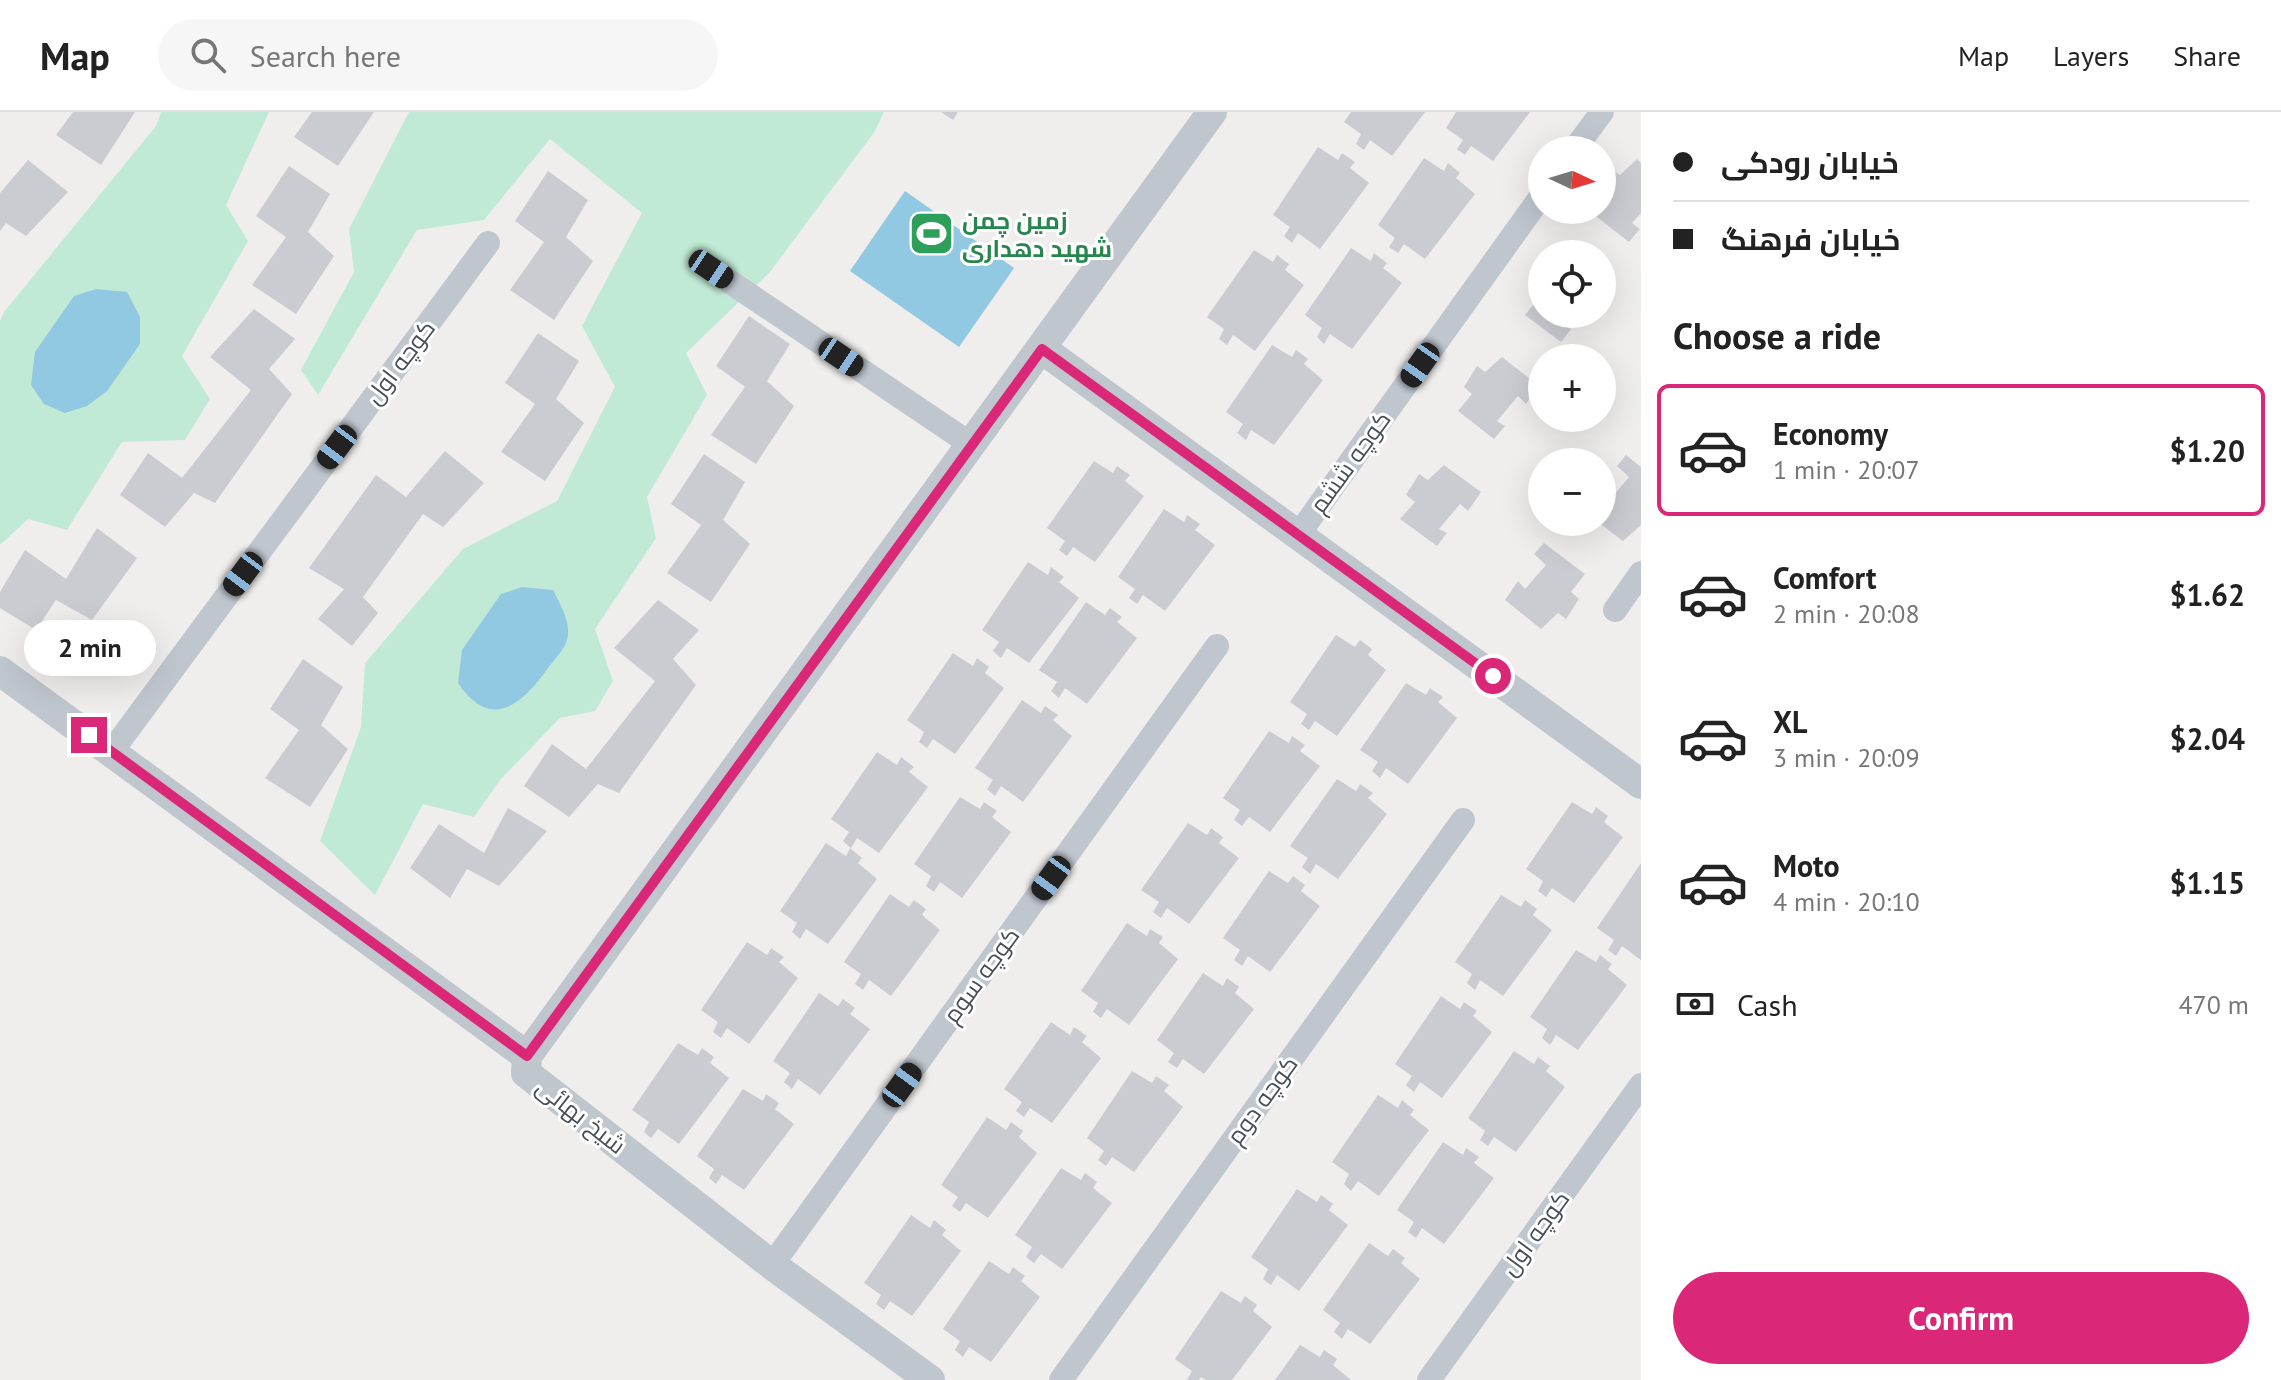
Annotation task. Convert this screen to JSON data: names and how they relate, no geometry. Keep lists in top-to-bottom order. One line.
{"streets":{"street":["کوچه اول","کوچه ششم","کوچه سوم","کوچه دوم","شیخ بهائی"]},"crossings":[["کوچه سوم","شیخ بهائی"]],"places":{"sports":["زمین چمن شهید دهداری"]},"north":"right","page":{"header":"Map","search":"Search here","nav":["Map","Layers","Share"],"banner":["خیابان رودکی","خیابان فرهنگ"],"map_buttons":["+","−"],"heading":"Choose a ride","list":[{"name":"Economy","note":"1 min · 20:07","value":"$1.20"},{"name":"Comfort","note":"2 min · 20:08","value":"$1.62"},{"name":"XL","note":"3 min · 20:09","value":"$2.04"},{"name":"Moto","note":"4 min · 20:10","value":"$1.15"}],"bubble":"2 min","pay":["Cash","470 m"],"buttons":"Confirm"}}
